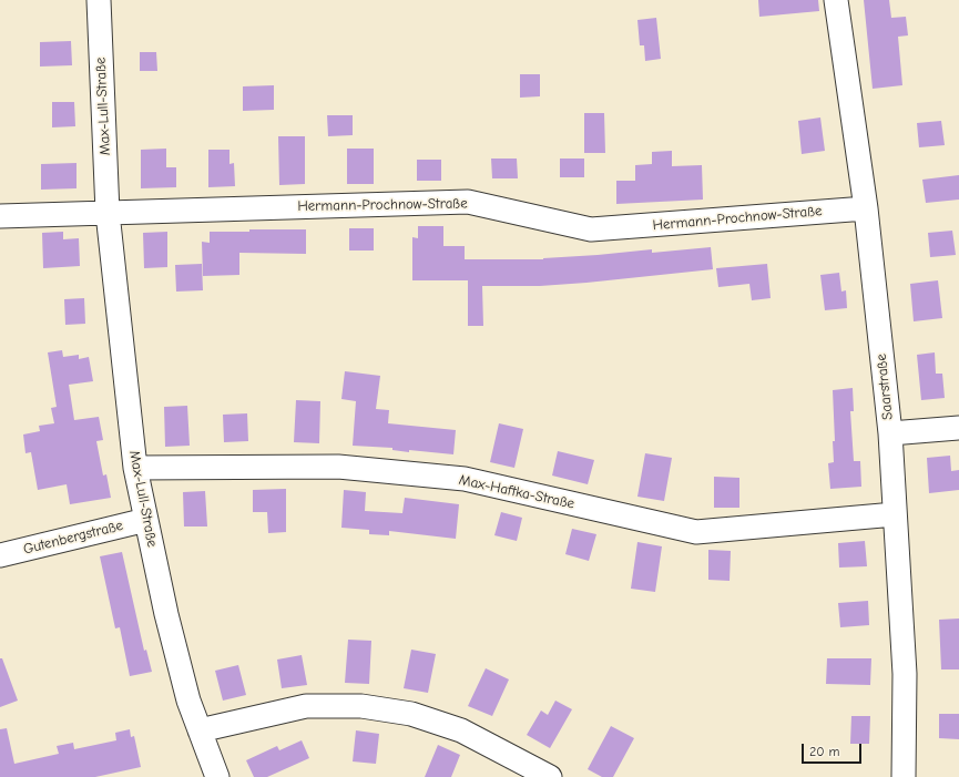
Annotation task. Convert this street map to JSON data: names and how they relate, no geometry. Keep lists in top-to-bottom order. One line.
{"streets":{"street":["Max-Lull-Straße","Hermann-Prochnow-Straße","Saarstraße","Max-Haftka-Straße","Gutenbergstraße"]},"crossings":[["Max-Lull-Straße","Hermann-Prochnow-Straße"],["Max-Lull-Straße","Max-Haftka-Straße"],["Max-Lull-Straße","Gutenbergstraße"],["Hermann-Prochnow-Straße","Saarstraße"],["Saarstraße","Max-Haftka-Straße"]],"scale_bar":"20 m"}
